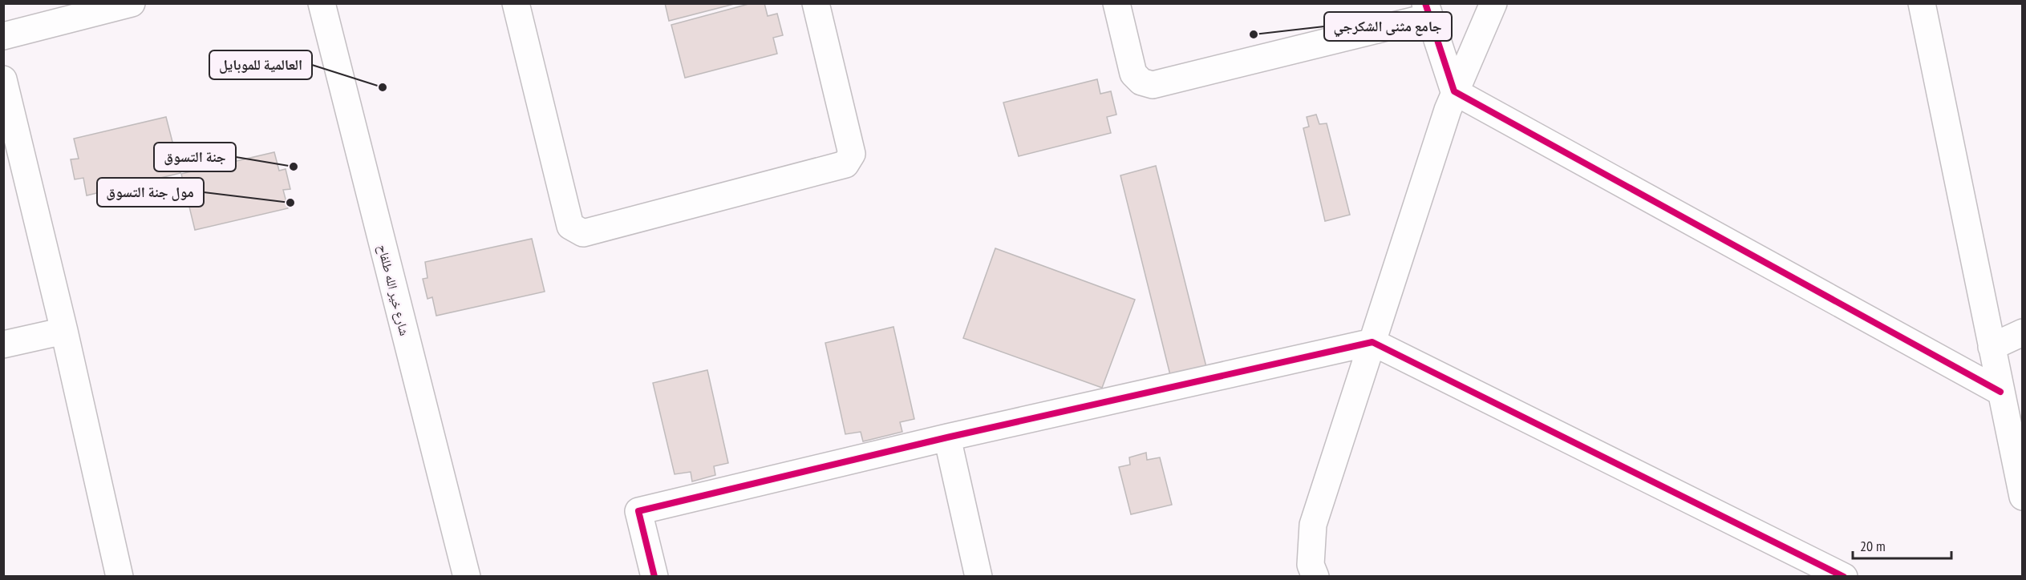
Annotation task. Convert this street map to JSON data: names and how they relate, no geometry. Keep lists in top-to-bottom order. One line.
{"streets":{"street":["شارع خير الله طلفاح"]},"places":["جامع مثنى الشكرجي","العالمية للموبايل","جنة التسوق","مول جنة التسوق"],"scale_bar":"20 m"}
